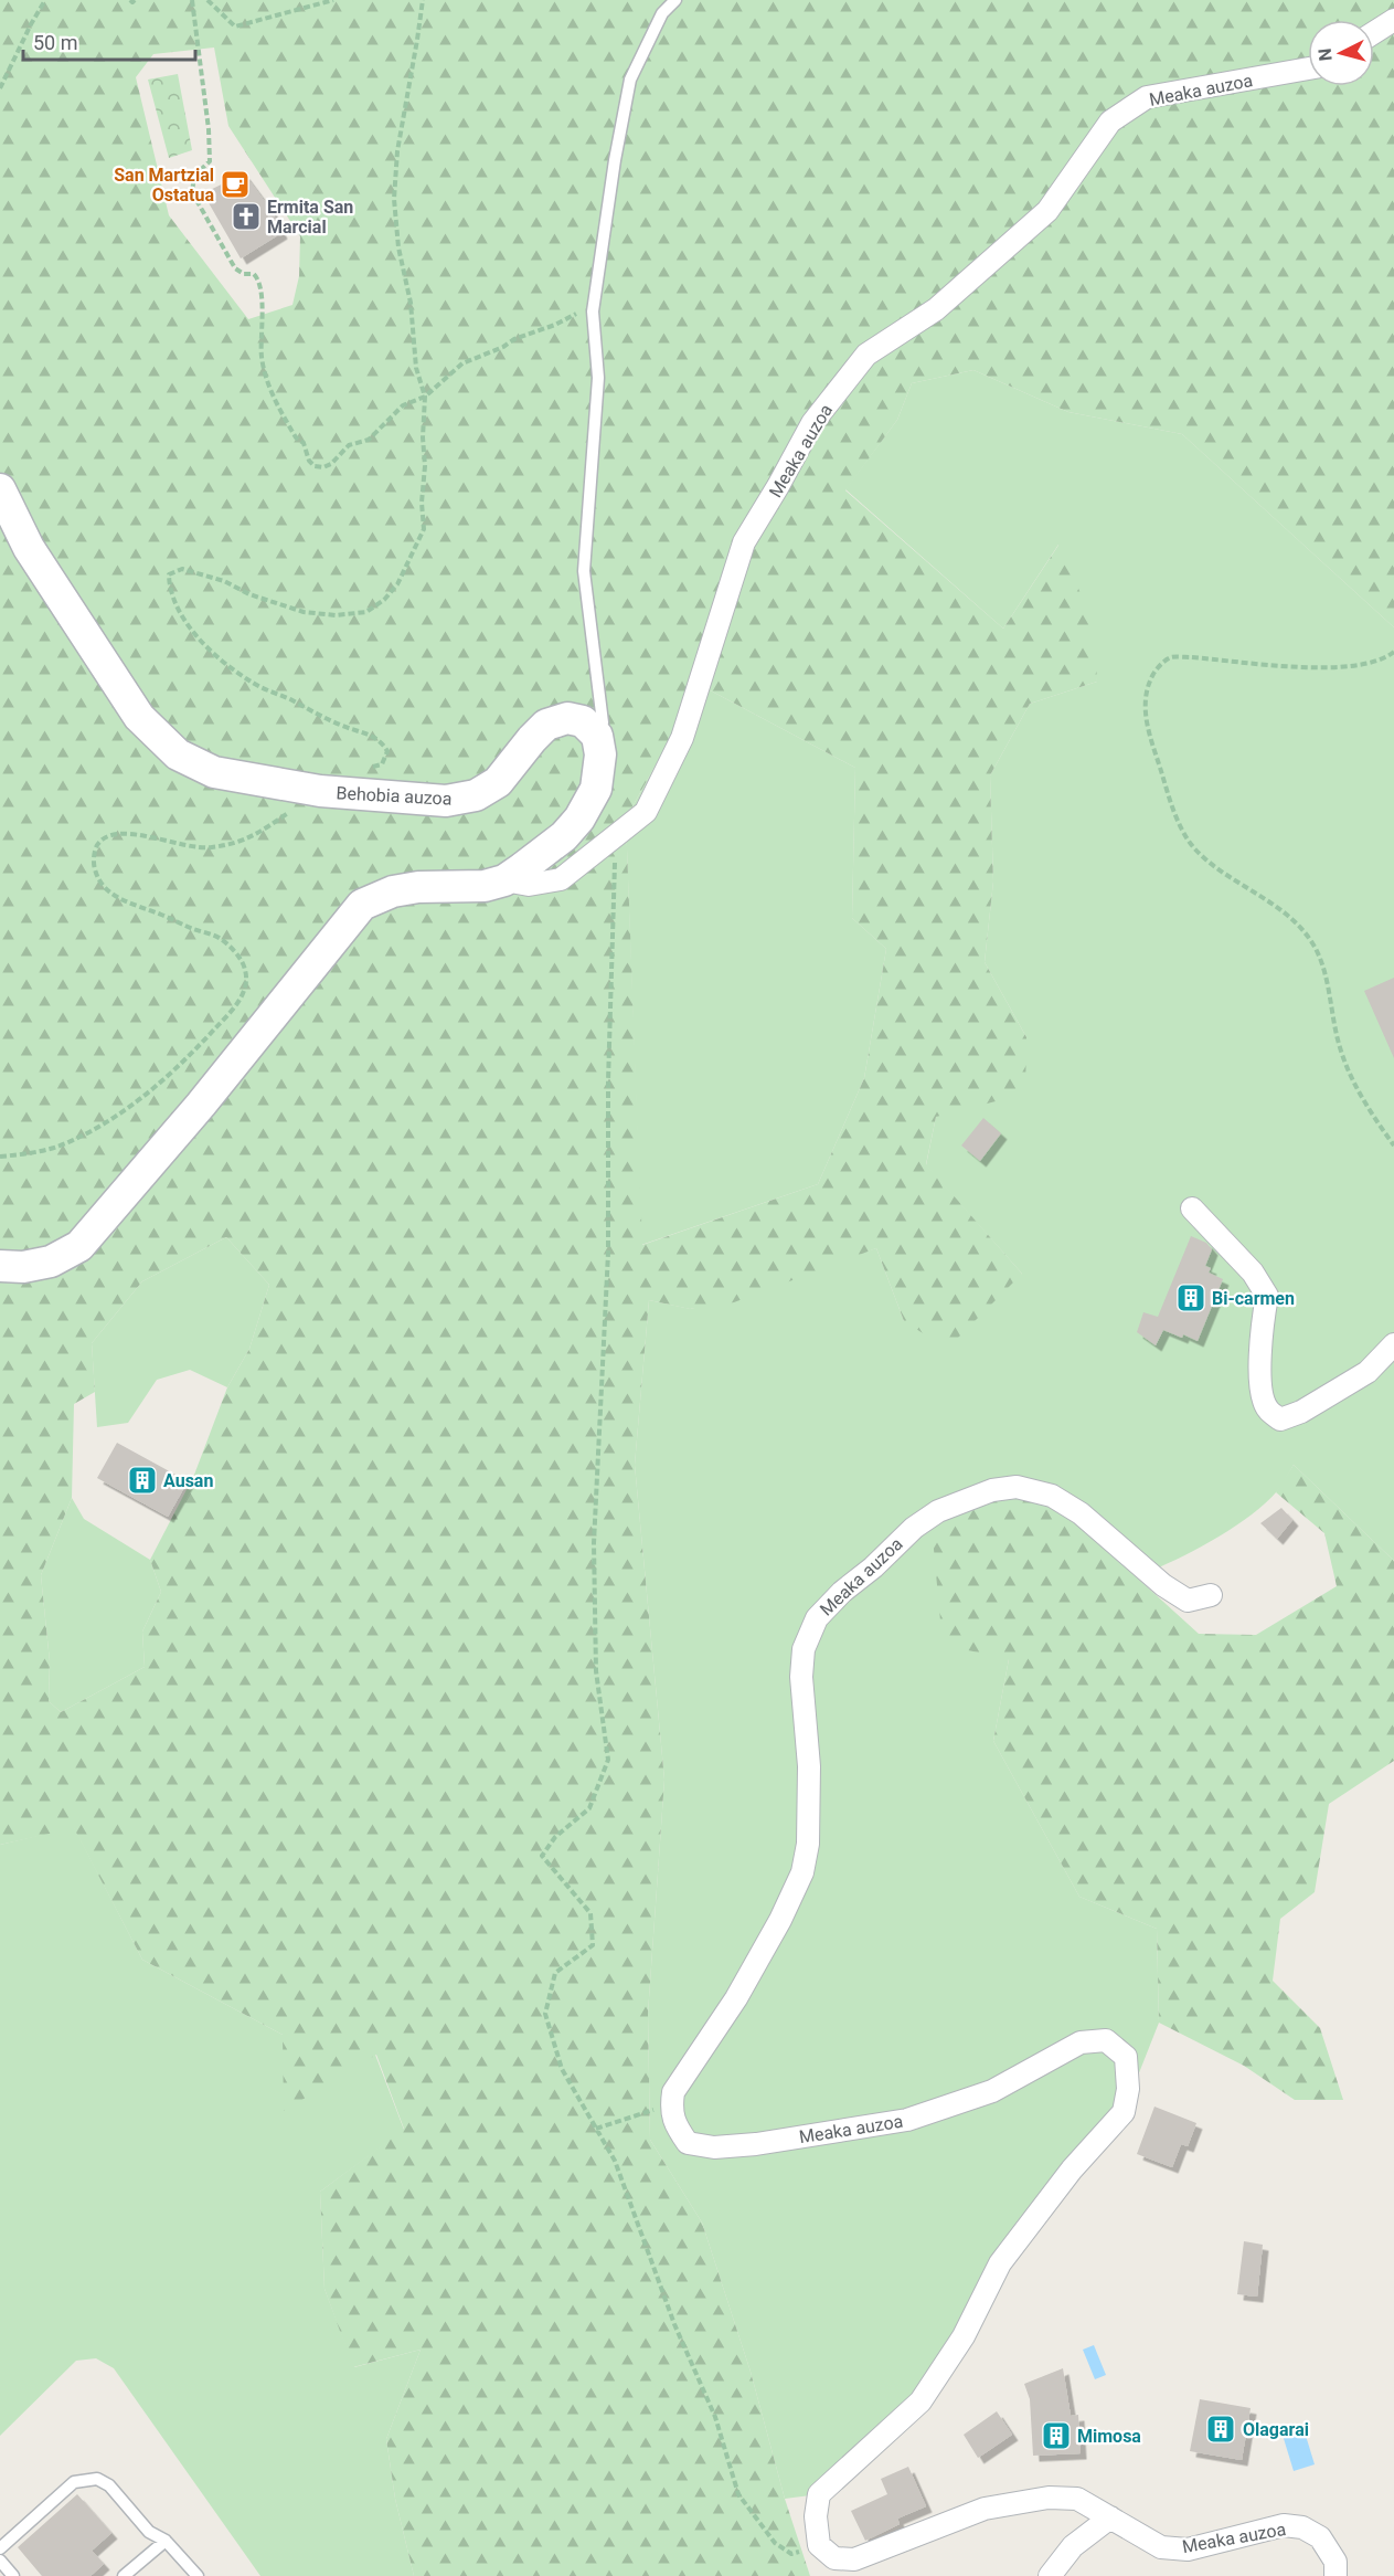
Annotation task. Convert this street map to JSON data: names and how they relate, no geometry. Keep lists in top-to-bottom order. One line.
{"streets":{"street":["Meaka auzoa","Behobia auzoa"]},"places":{"cafe":["San Martzial Ostatua"],"church":["Ermita San Marcial"],"building":["Bi-carmen","Ausan","Olagarai","Mimosa"]},"scale_bar":"50 m","north":"left"}
